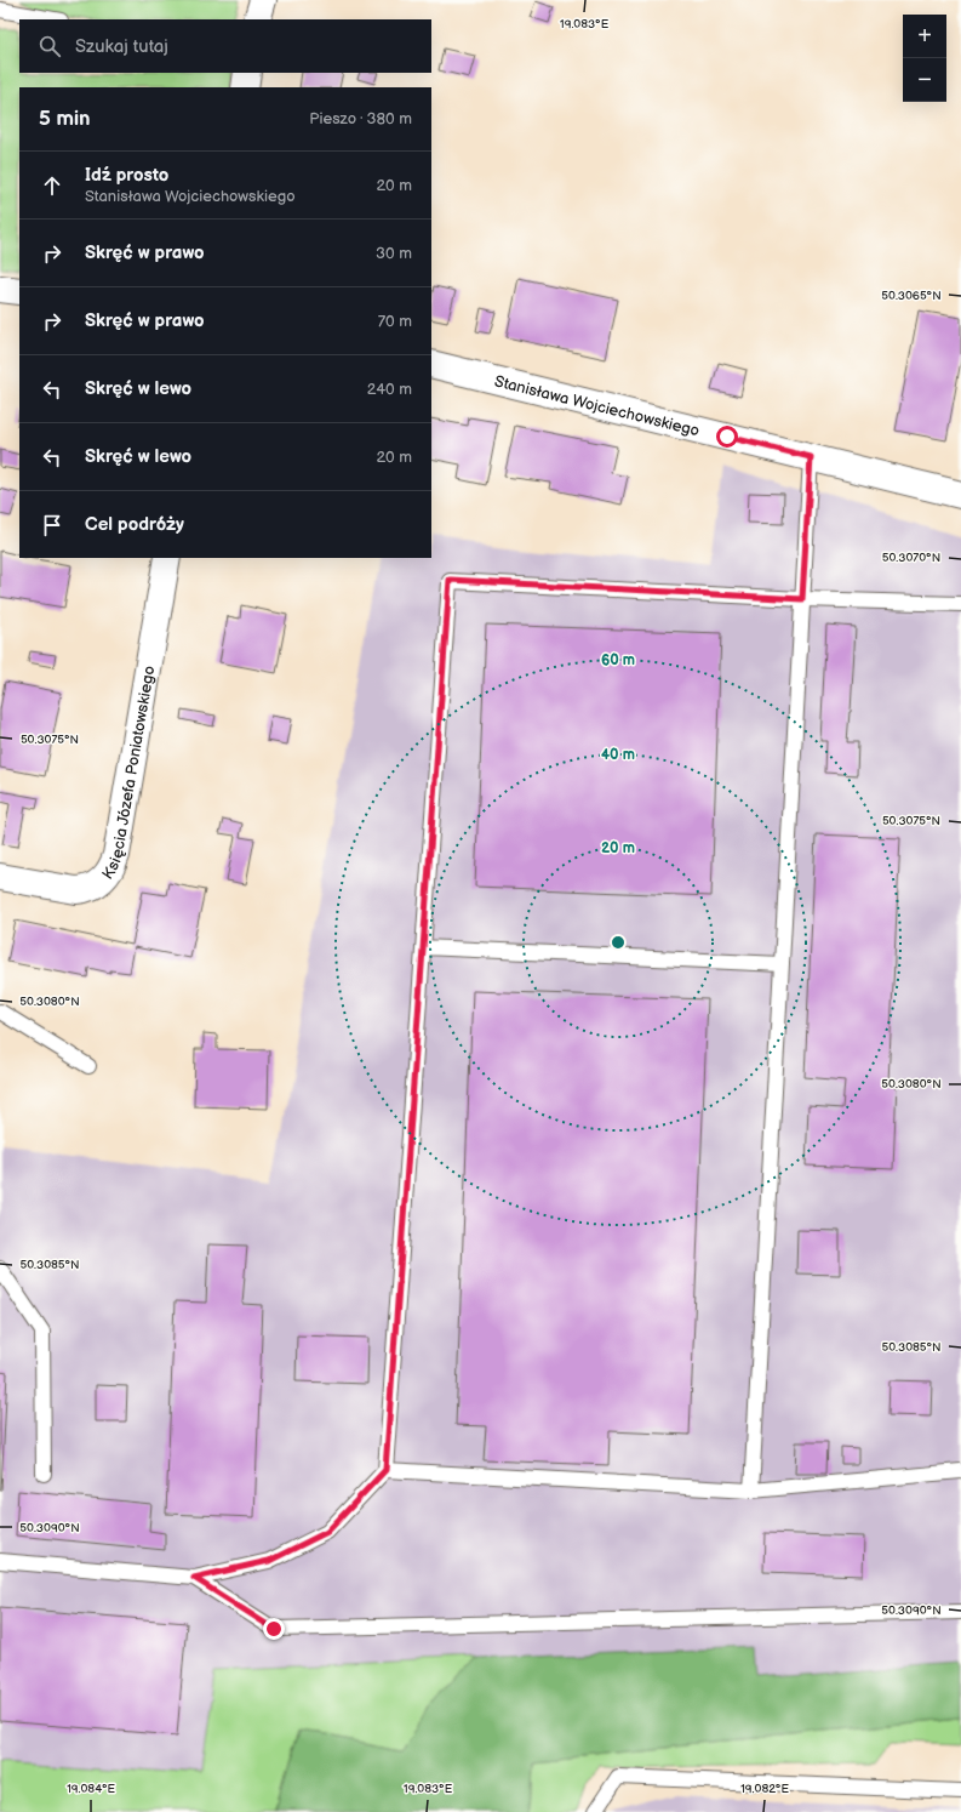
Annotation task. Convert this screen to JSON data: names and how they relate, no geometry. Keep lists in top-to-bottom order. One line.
{"streets":{"street":["Stanisława Wojciechowskiego","Księcia Józefa Poniatowskiego"]},"page":{"map_buttons":["+","−"],"search":"Szukaj tutaj","heading":["5 min","Pieszo · 380 m"],"list":[["Idź prosto","Stanisława Wojciechowskiego","20 m"],["Skręć w prawo","30 m"],["Skręć w prawo","70 m"],["Skręć w lewo","240 m"],["Skręć w lewo","20 m"],"Cel podróży"]},"coordinates":["19.083°E","50.3065°N","50.3070°N","50.3075°N","50.3080°N","50.3085°N","50.3090°N","19.084°E","19.082°E"],"rings":["60 m","40 m","20 m"]}
